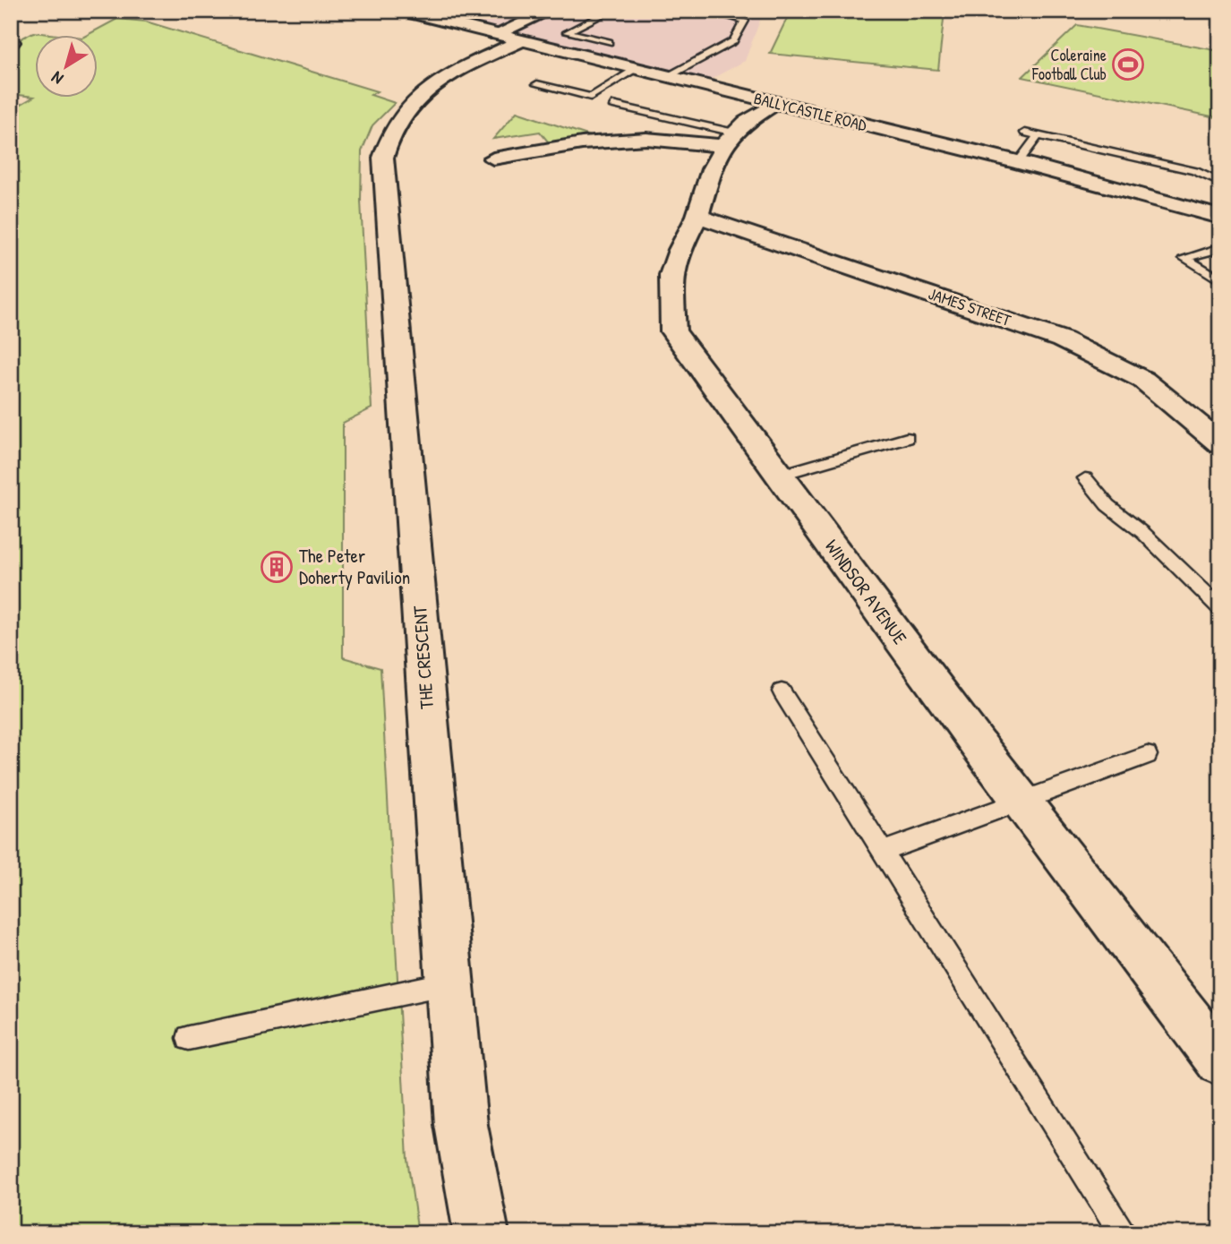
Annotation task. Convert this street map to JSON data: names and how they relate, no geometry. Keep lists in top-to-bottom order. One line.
{"streets":{"street":["BALLYCASTLE ROAD","JAMES STREET","WINDSOR AVENUE","THE CRESCENT"]},"crossings":[["BALLYCASTLE ROAD","WINDSOR AVENUE"],["BALLYCASTLE ROAD","THE CRESCENT"],["JAMES STREET","WINDSOR AVENUE"]],"places":{"sports":["Coleraine Football Club"],"building":["The Peter Doherty Pavilion"]},"north":"bottom left"}
